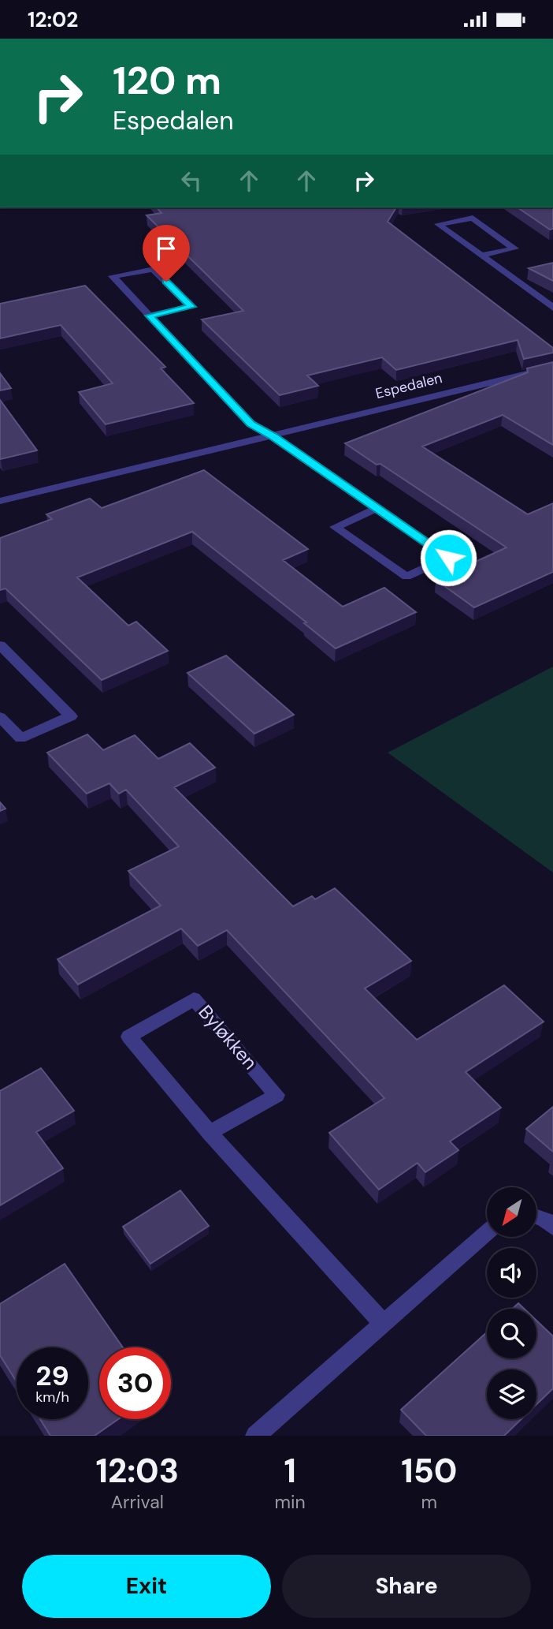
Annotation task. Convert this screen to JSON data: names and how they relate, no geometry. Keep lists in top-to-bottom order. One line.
{"streets":{"street":["Espedalen","Byløkken"]},"north":"bottom left","page":{"status":"12:02","turn":["120 m","Espedalen"],"speed":"29 km/h","limit":"30","eta":["12:03","Arrival","1","min","150","m"],"buttons":["Exit","Share"]}}
